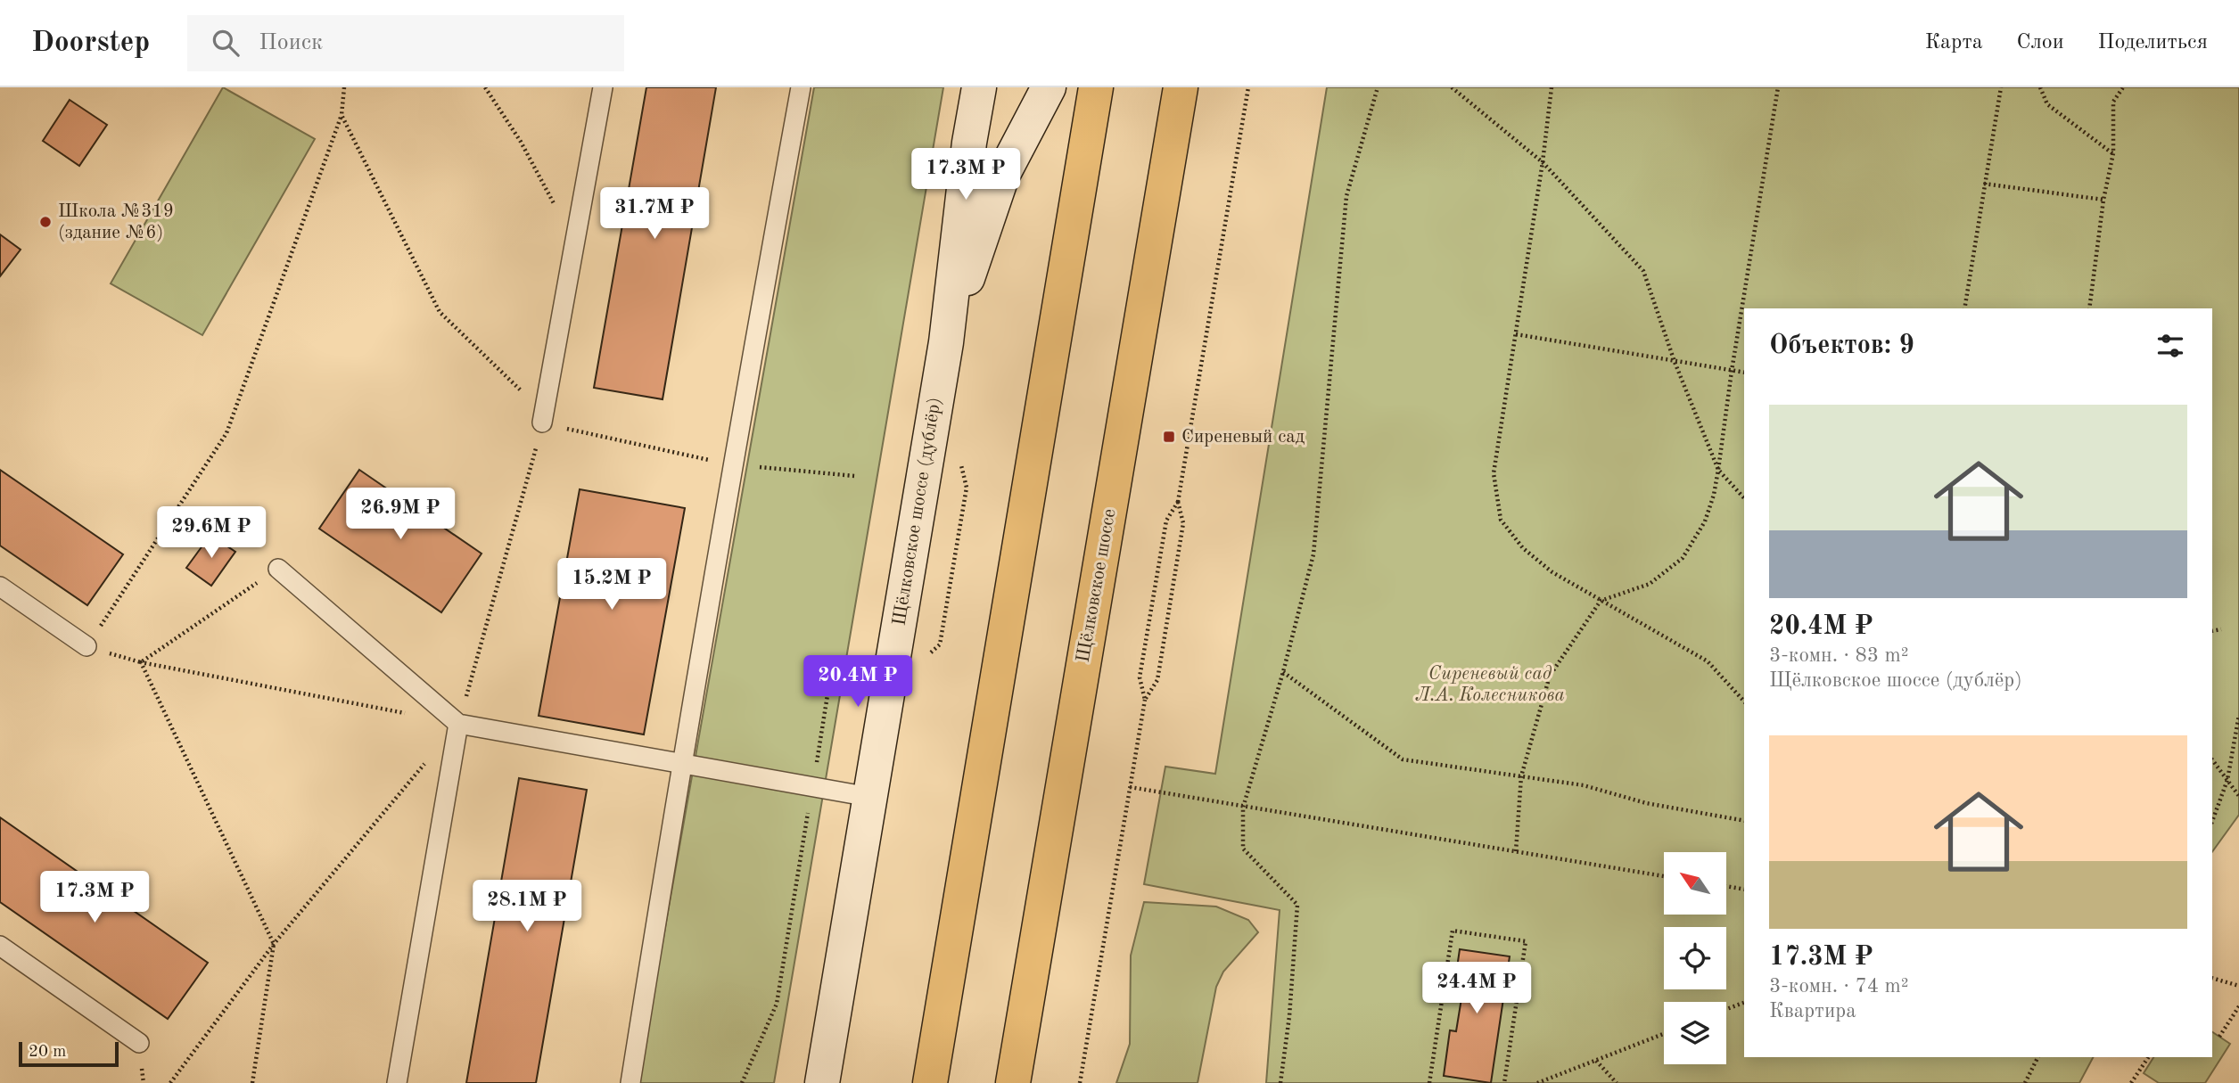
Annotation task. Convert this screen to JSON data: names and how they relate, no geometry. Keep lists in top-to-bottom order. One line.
{"streets":{"main road":["Щёлковское шоссе"],"street":["Щёлковское шоссе (дублёр)"]},"parks":["Сиреневый сад Л.А. Колесникова"],"places":{"other":["Школа №319 (здание №6)"],"transit":["Сиреневый сад"]},"scale_bar":"20 m","north":"top left","page":{"header":"Doorstep","search":"Поиск","nav":["Карта","Слои","Поделиться"],"price":["17.3M ₽","31.7M ₽","26.9M ₽","29.6M ₽","15.2M ₽","20.4M ₽","17.3M ₽","28.1M ₽","24.4M ₽"],"heading":"Объектов: 9","list":[{"name":"20.4M ₽","note":"3-комн. · 83 m² · Щёлковское шоссе (дублёр)"},{"name":"17.3M ₽","note":"3-комн. · 74 m² · Квартира"}],"scale":"20 m"}}
